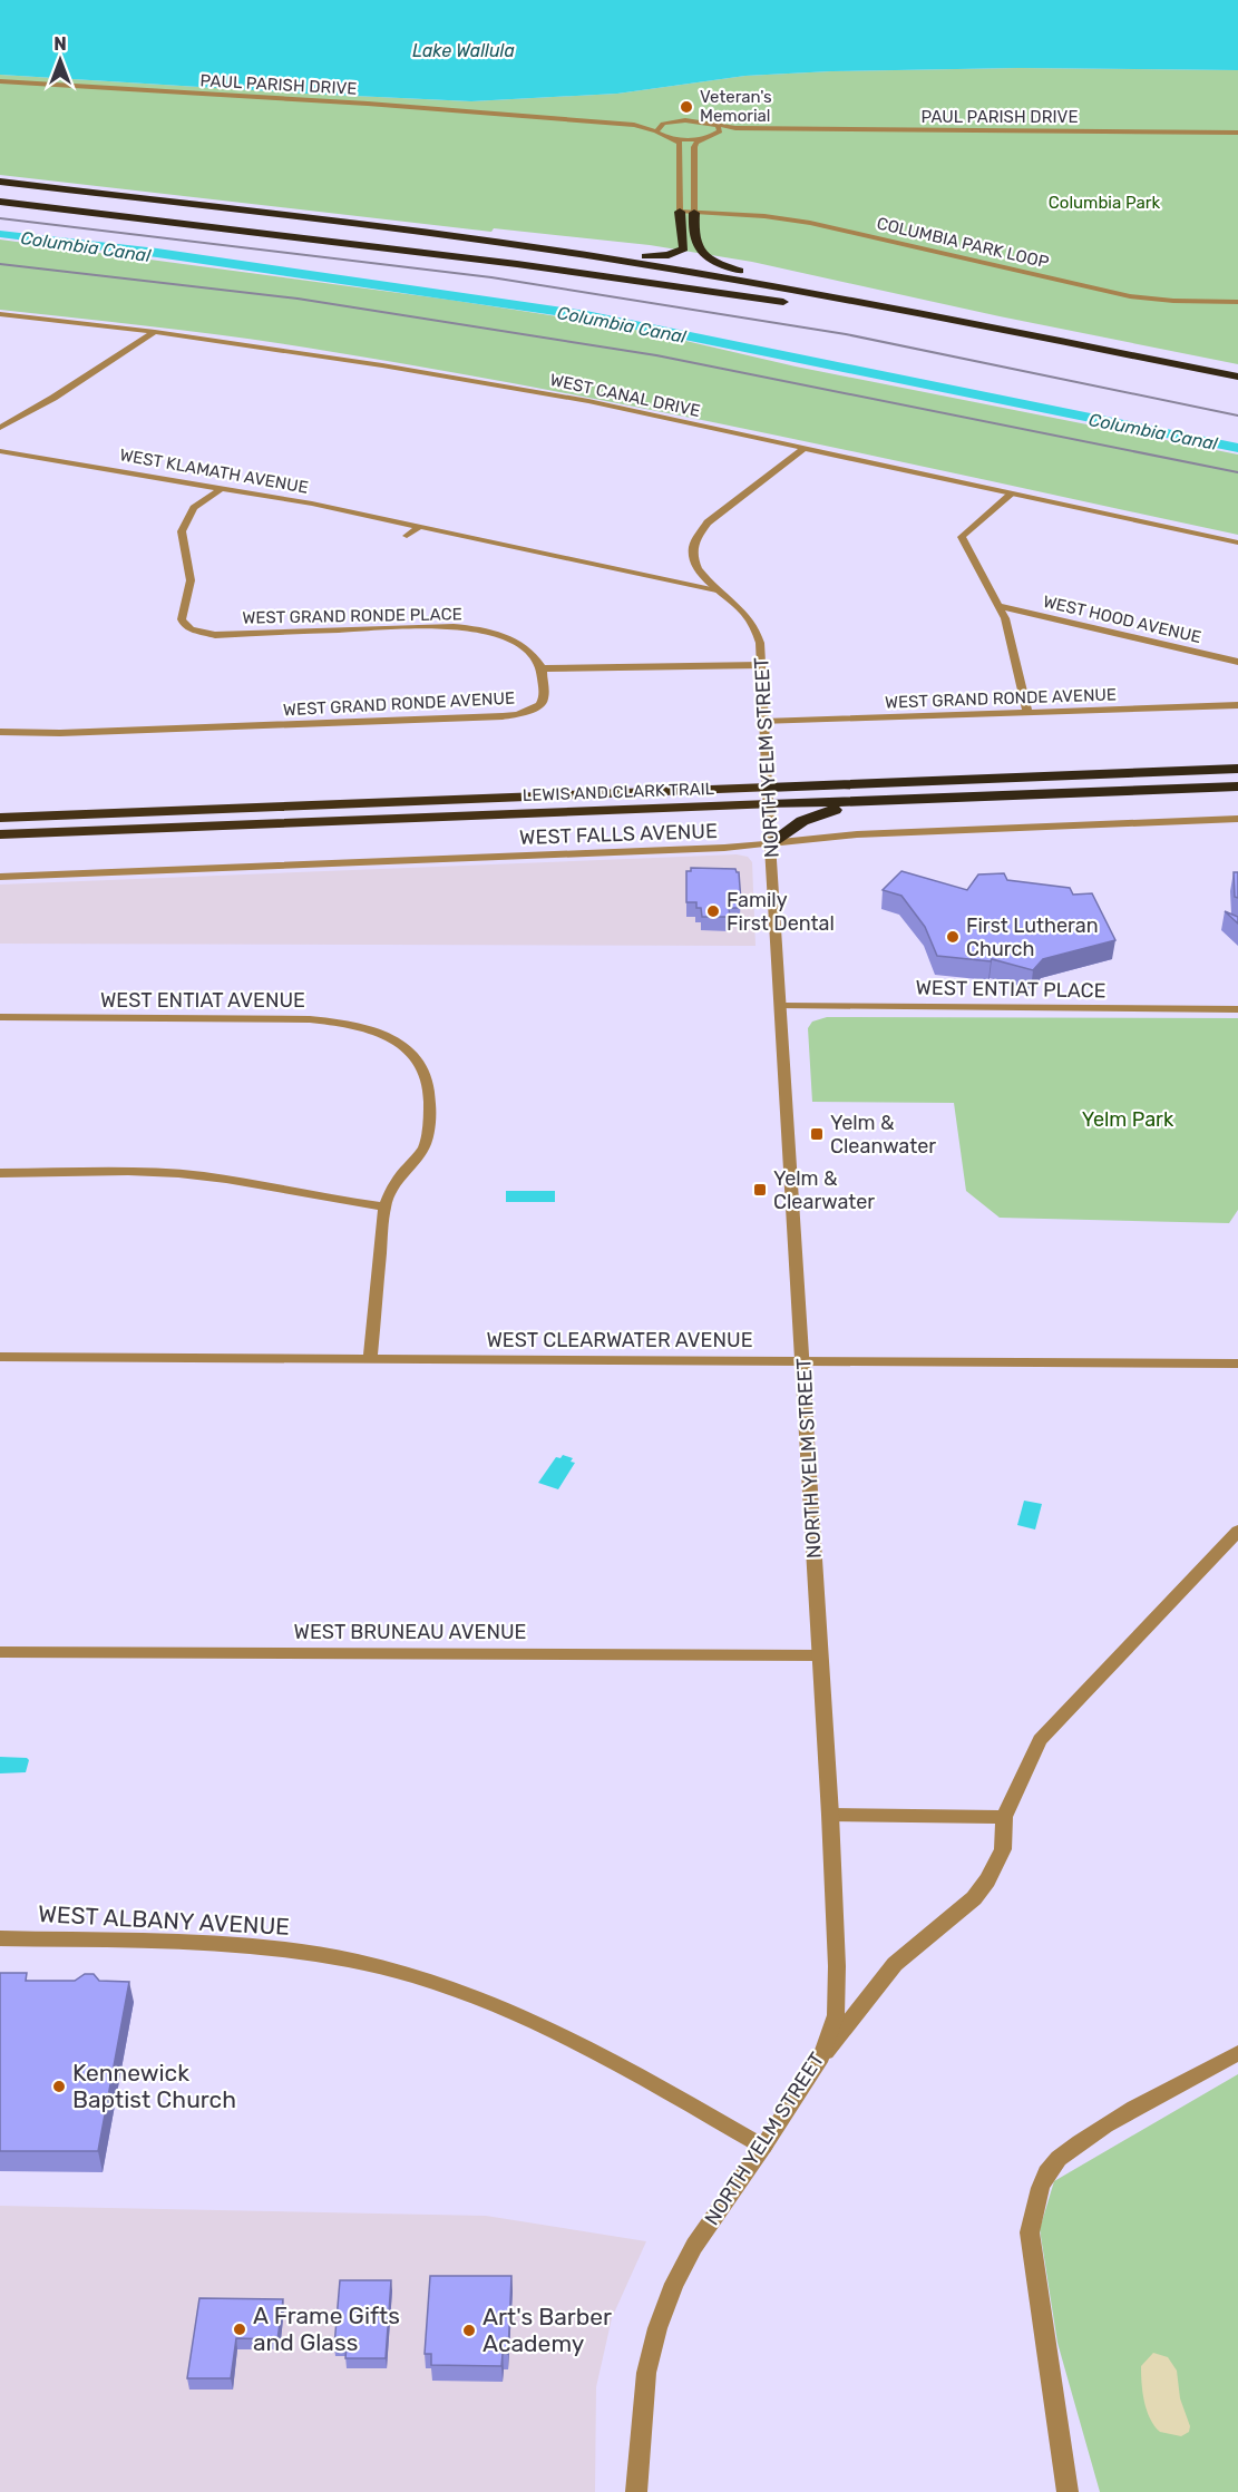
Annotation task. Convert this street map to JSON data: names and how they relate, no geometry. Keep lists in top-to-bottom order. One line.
{"streets":{"highway":["LEWIS AND CLARK TRAIL"],"street":["PAUL PARISH DRIVE","COLUMBIA PARK LOOP","WEST CANAL DRIVE","WEST KLAMATH AVENUE","WEST GRAND RONDE PLACE","WEST HOOD AVENUE","WEST GRAND RONDE AVENUE","NORTH YELM STREET","WEST FALLS AVENUE","WEST ENTIAT PLACE","WEST ENTIAT AVENUE","WEST CLEARWATER AVENUE","WEST BRUNEAU AVENUE","WEST ALBANY AVENUE"]},"crossings":[["WEST CANAL DRIVE","NORTH YELM STREET"],["WEST KLAMATH AVENUE","WEST GRAND RONDE PLACE"],["WEST KLAMATH AVENUE","NORTH YELM STREET"],["WEST GRAND RONDE PLACE","WEST GRAND RONDE AVENUE"],["WEST GRAND RONDE AVENUE","NORTH YELM STREET"],["NORTH YELM STREET","LEWIS AND CLARK TRAIL"],["NORTH YELM STREET","WEST FALLS AVENUE"],["NORTH YELM STREET","WEST ENTIAT PLACE"],["NORTH YELM STREET","WEST CLEARWATER AVENUE"],["NORTH YELM STREET","WEST BRUNEAU AVENUE"],["NORTH YELM STREET","WEST ALBANY AVENUE"]],"water":["Lake Wallula","Columbia Canal"],"parks":["Columbia Park","Yelm Park"],"places":{"other":["Veteran's Memorial","Family First Dental","First Lutheran Church","Kennewick Baptist Church","A Frame Gifts and Glass","Art's Barber Academy"],"transit":["Yelm & Cleanwater","Yelm & Clearwater"]},"north":"top"}
